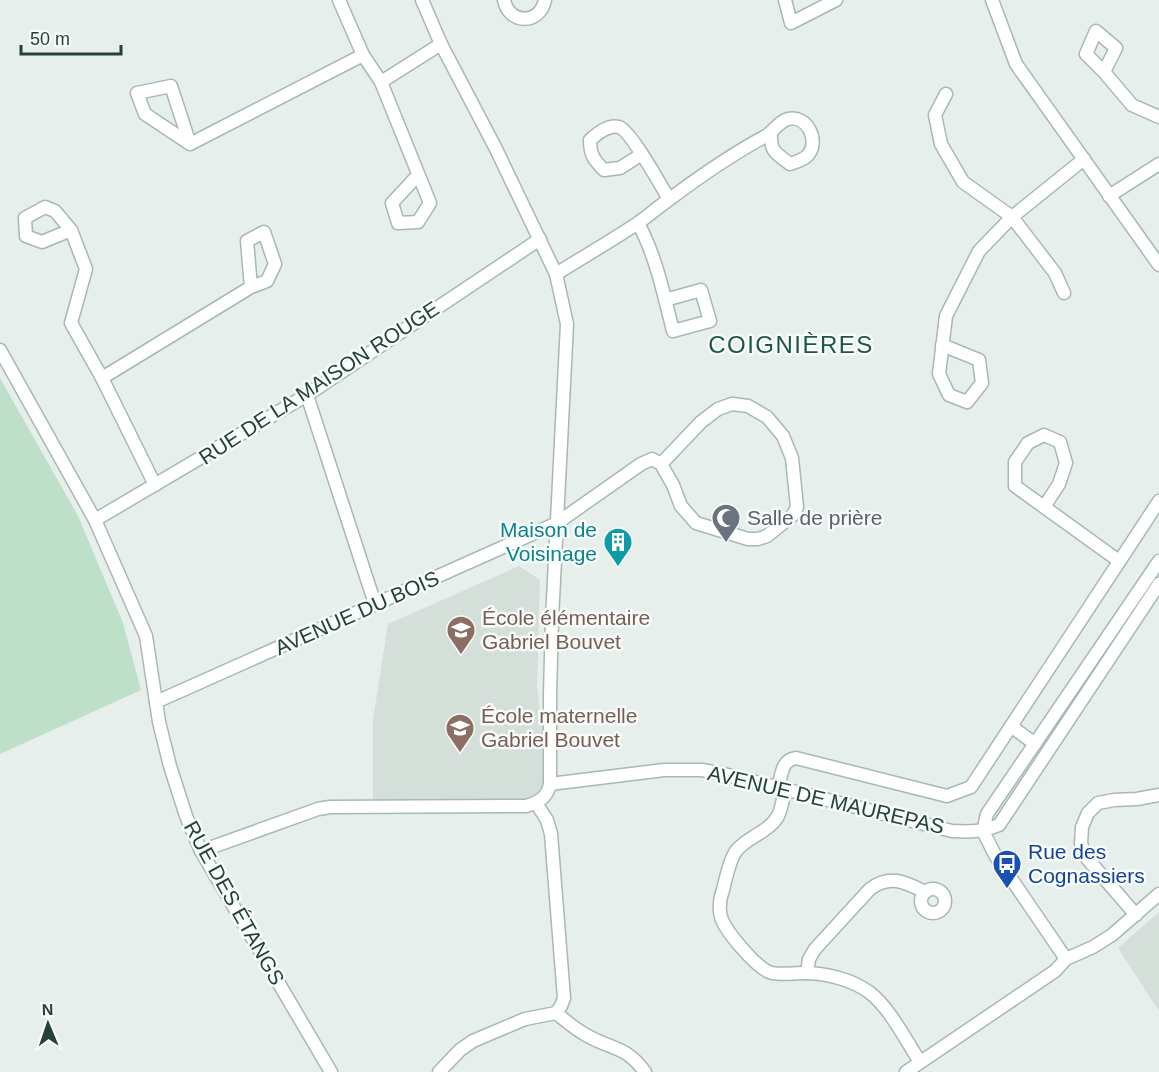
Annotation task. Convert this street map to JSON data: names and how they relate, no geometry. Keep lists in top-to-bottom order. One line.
{"streets":{"street":["RUE DE LA MAISON ROUGE","AVENUE DU BOIS","AVENUE DE MAUREPAS","RUE DES ÉTANGS"]},"crossings":[["RUE DE LA MAISON ROUGE","RUE DES ÉTANGS"],["AVENUE DU BOIS","RUE DES ÉTANGS"]],"districts":["COIGNIÈRES"],"places":{"mosque":["Salle de prière"],"building":["Maison de Voisinage"],"school or university":["École élémentaire Gabriel Bouvet","École maternelle Gabriel Bouvet"],"bus stop":["Rue des Cognassiers"]},"scale_bar":"50 m","north":"top"}
